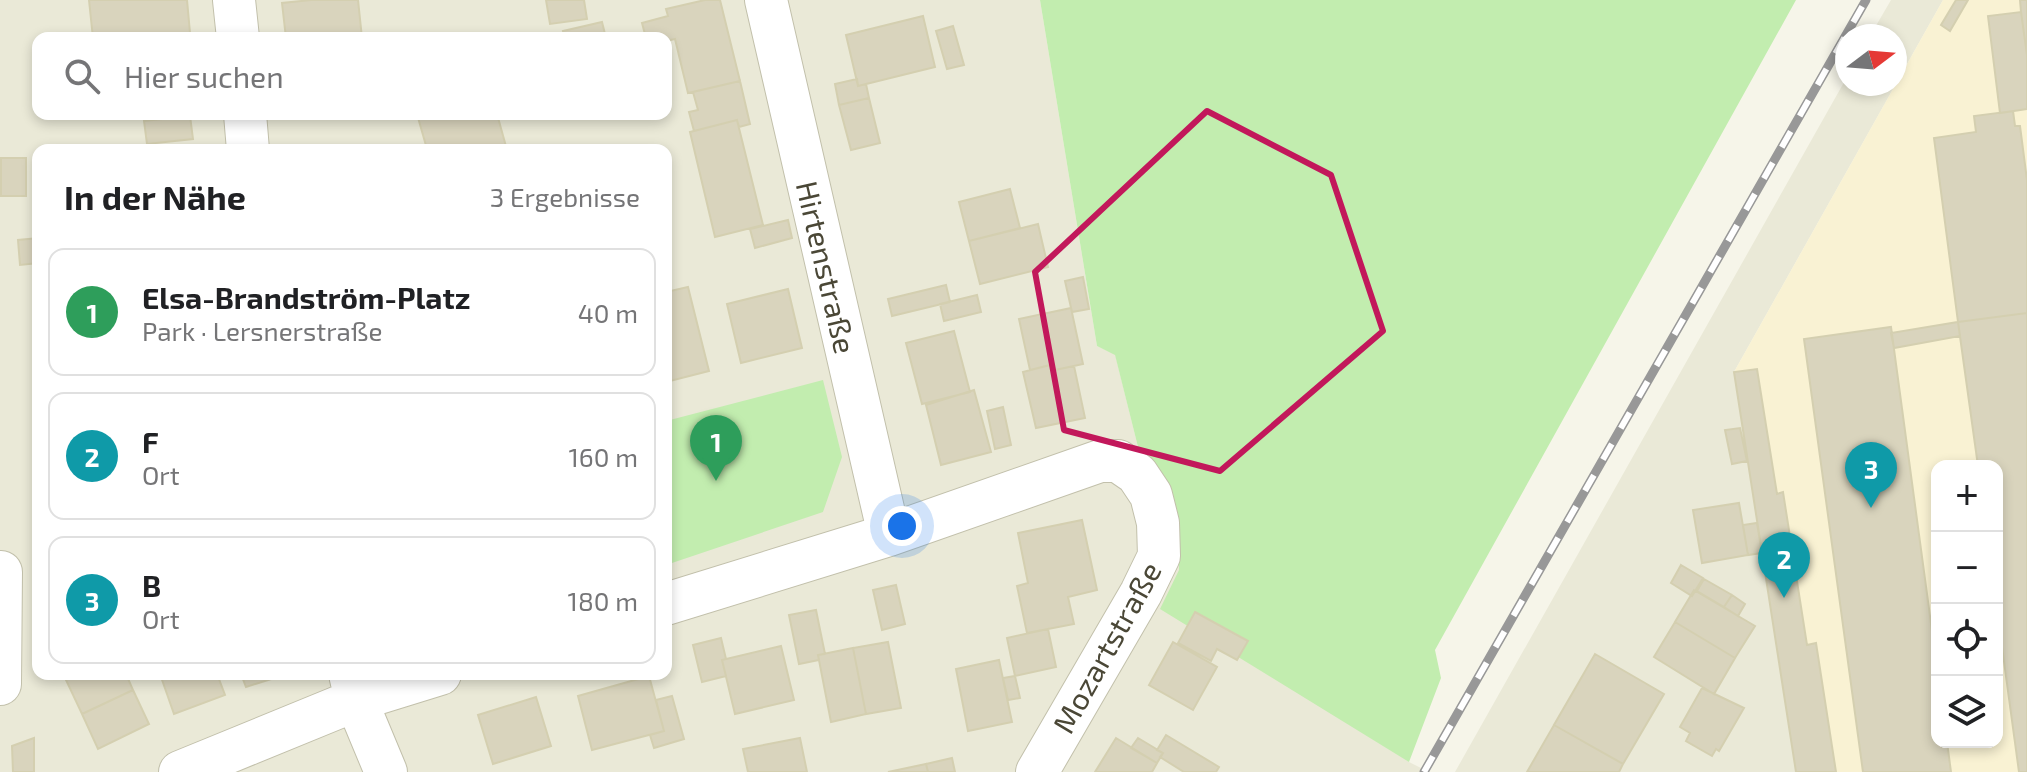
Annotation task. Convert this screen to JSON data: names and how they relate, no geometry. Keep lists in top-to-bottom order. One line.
{"streets":{"street":["Hirtenstraße","Mozartstraße"]},"crossings":[["Hirtenstraße","Mozartstraße"]],"north":"right","page":{"search":"Hier suchen","heading":["In der Nähe","3 Ergebnisse"],"list":[{"mark":"1","name":"Elsa-Brandström-Platz","note":"Park · Lersnerstraße","value":"40 m"},{"mark":"2","name":"F","note":"Ort","value":"160 m"},{"mark":"3","name":"B","note":"Ort","value":"180 m"}],"pins":["1","3","2"],"map_buttons":["+","−"]}}
